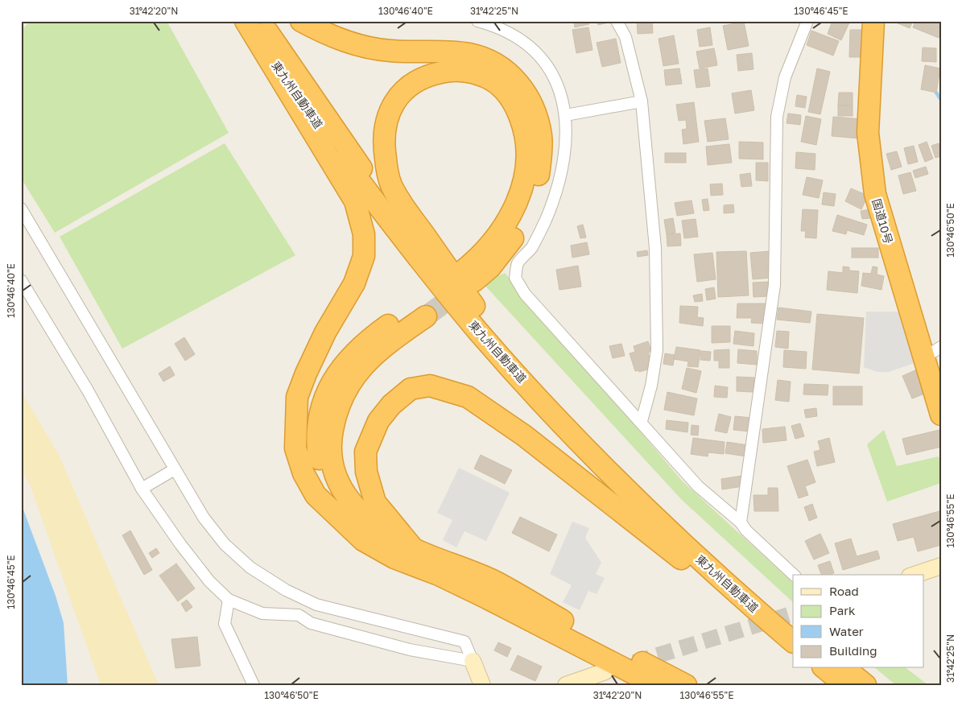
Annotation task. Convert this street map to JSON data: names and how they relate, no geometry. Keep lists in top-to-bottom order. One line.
{"streets":{"highway":["東九州自動車道","国道10号"]},"legend":["Road","Park","Water","Building"],"coordinates":["31°42'20\"N","130°46'40\"E","31°42'25\"N","130°46'45\"E","130°46'50\"E","130°46'55\"E"]}
